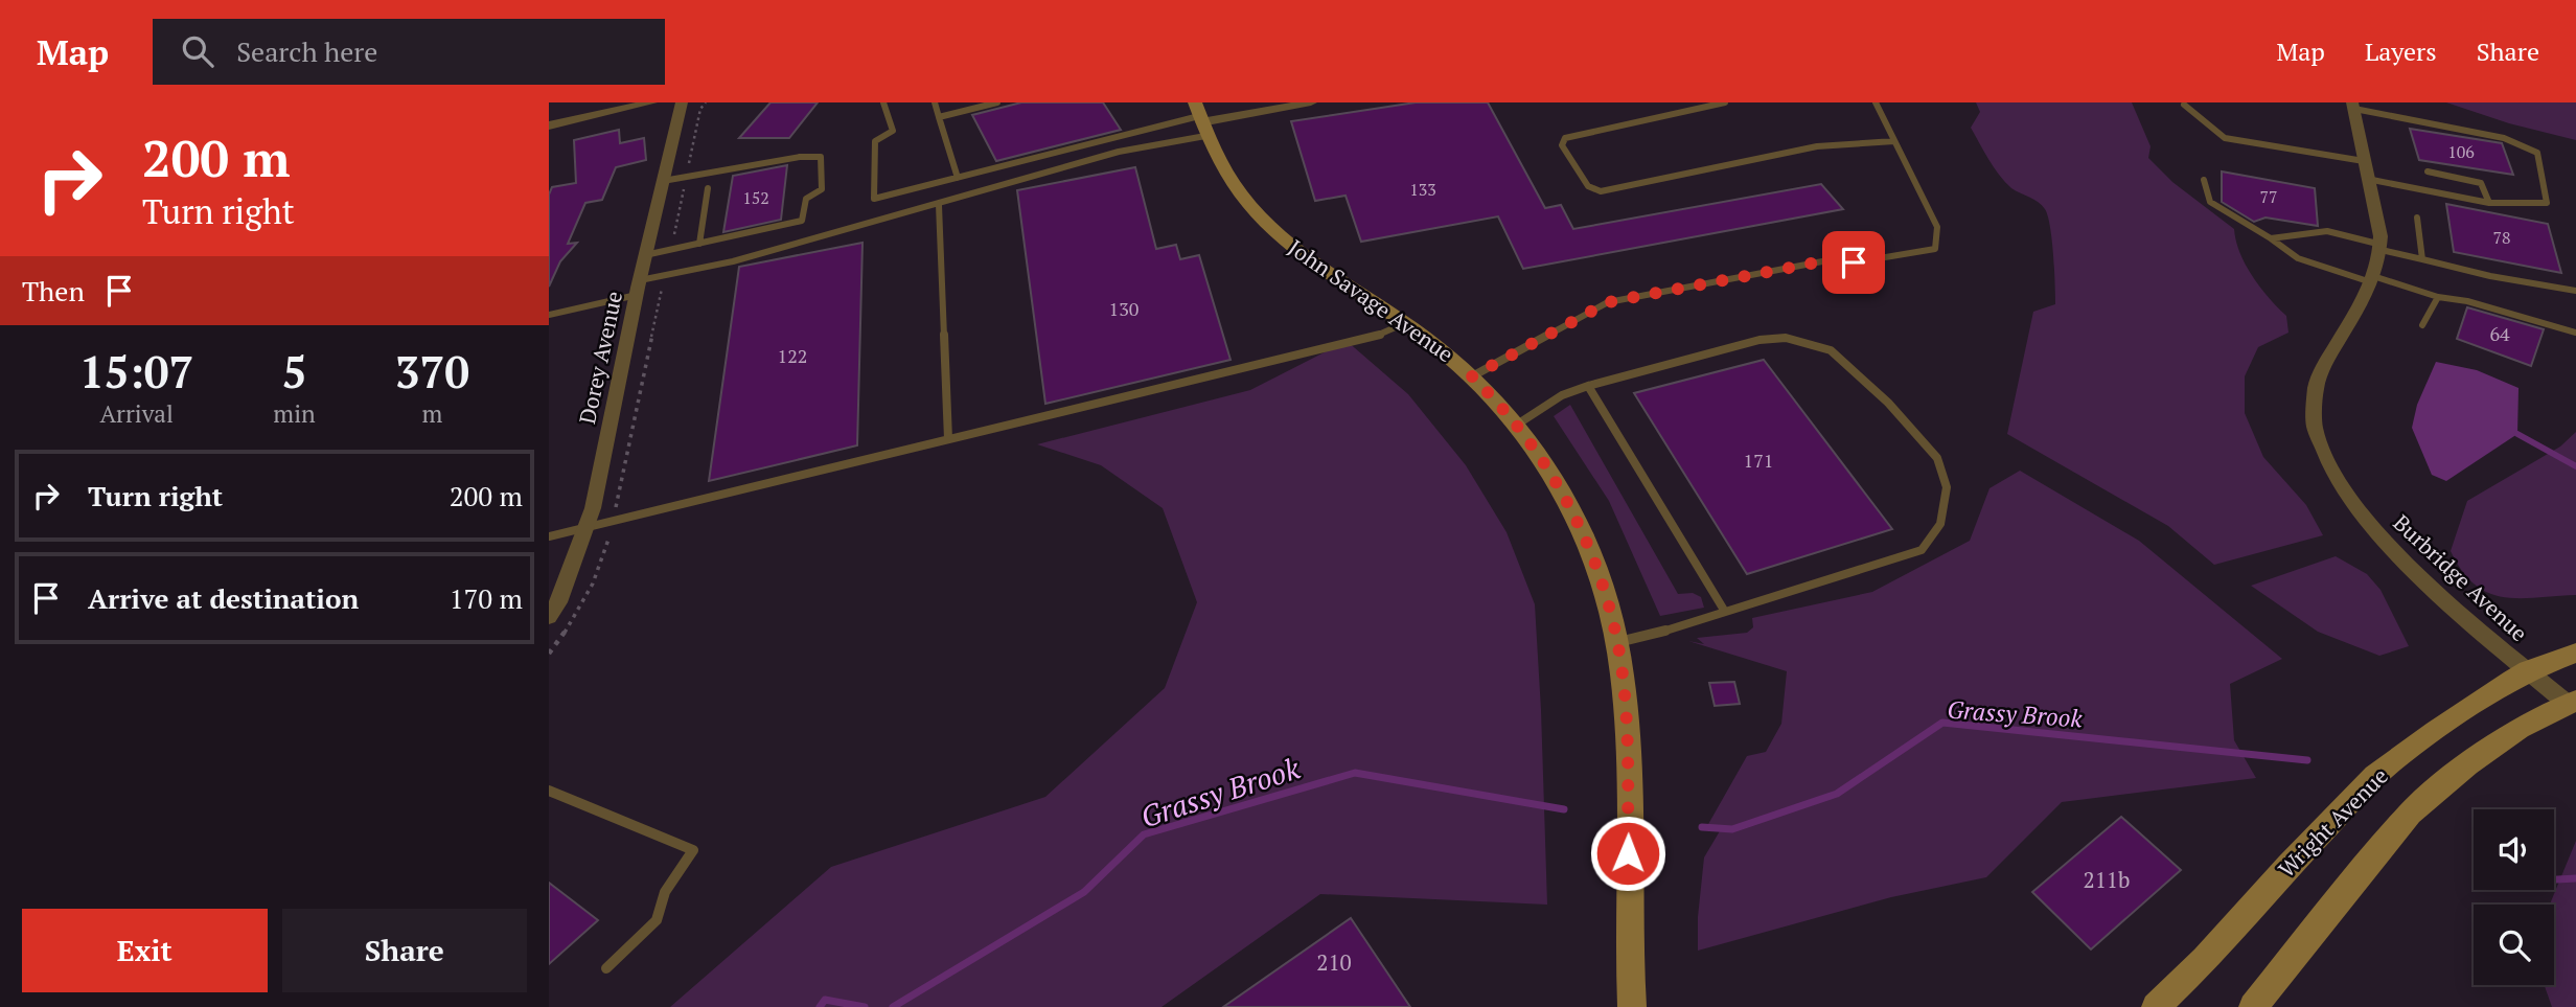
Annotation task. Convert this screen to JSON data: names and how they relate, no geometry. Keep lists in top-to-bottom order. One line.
{"streets":{"main road":["John Savage Avenue","Wright Avenue"],"street":["Dorey Avenue","Burbridge Avenue"]},"crossings":[["Burbridge Avenue","Wright Avenue"]],"water":["Grassy Brook"],"house_numbers":["106","133","77","152","78","130","64","122","171","211b","210"],"page":{"header":"Map","search":"Search here","nav":["Map","Layers","Share"],"turn":["200 m","Turn right"],"then":"Then","eta":["15:07","Arrival","5","min","370","m"],"list":[{"name":"Turn right","value":"200 m"},{"name":"Arrive at destination","value":"170 m"}],"buttons":["Exit","Share"]}}
